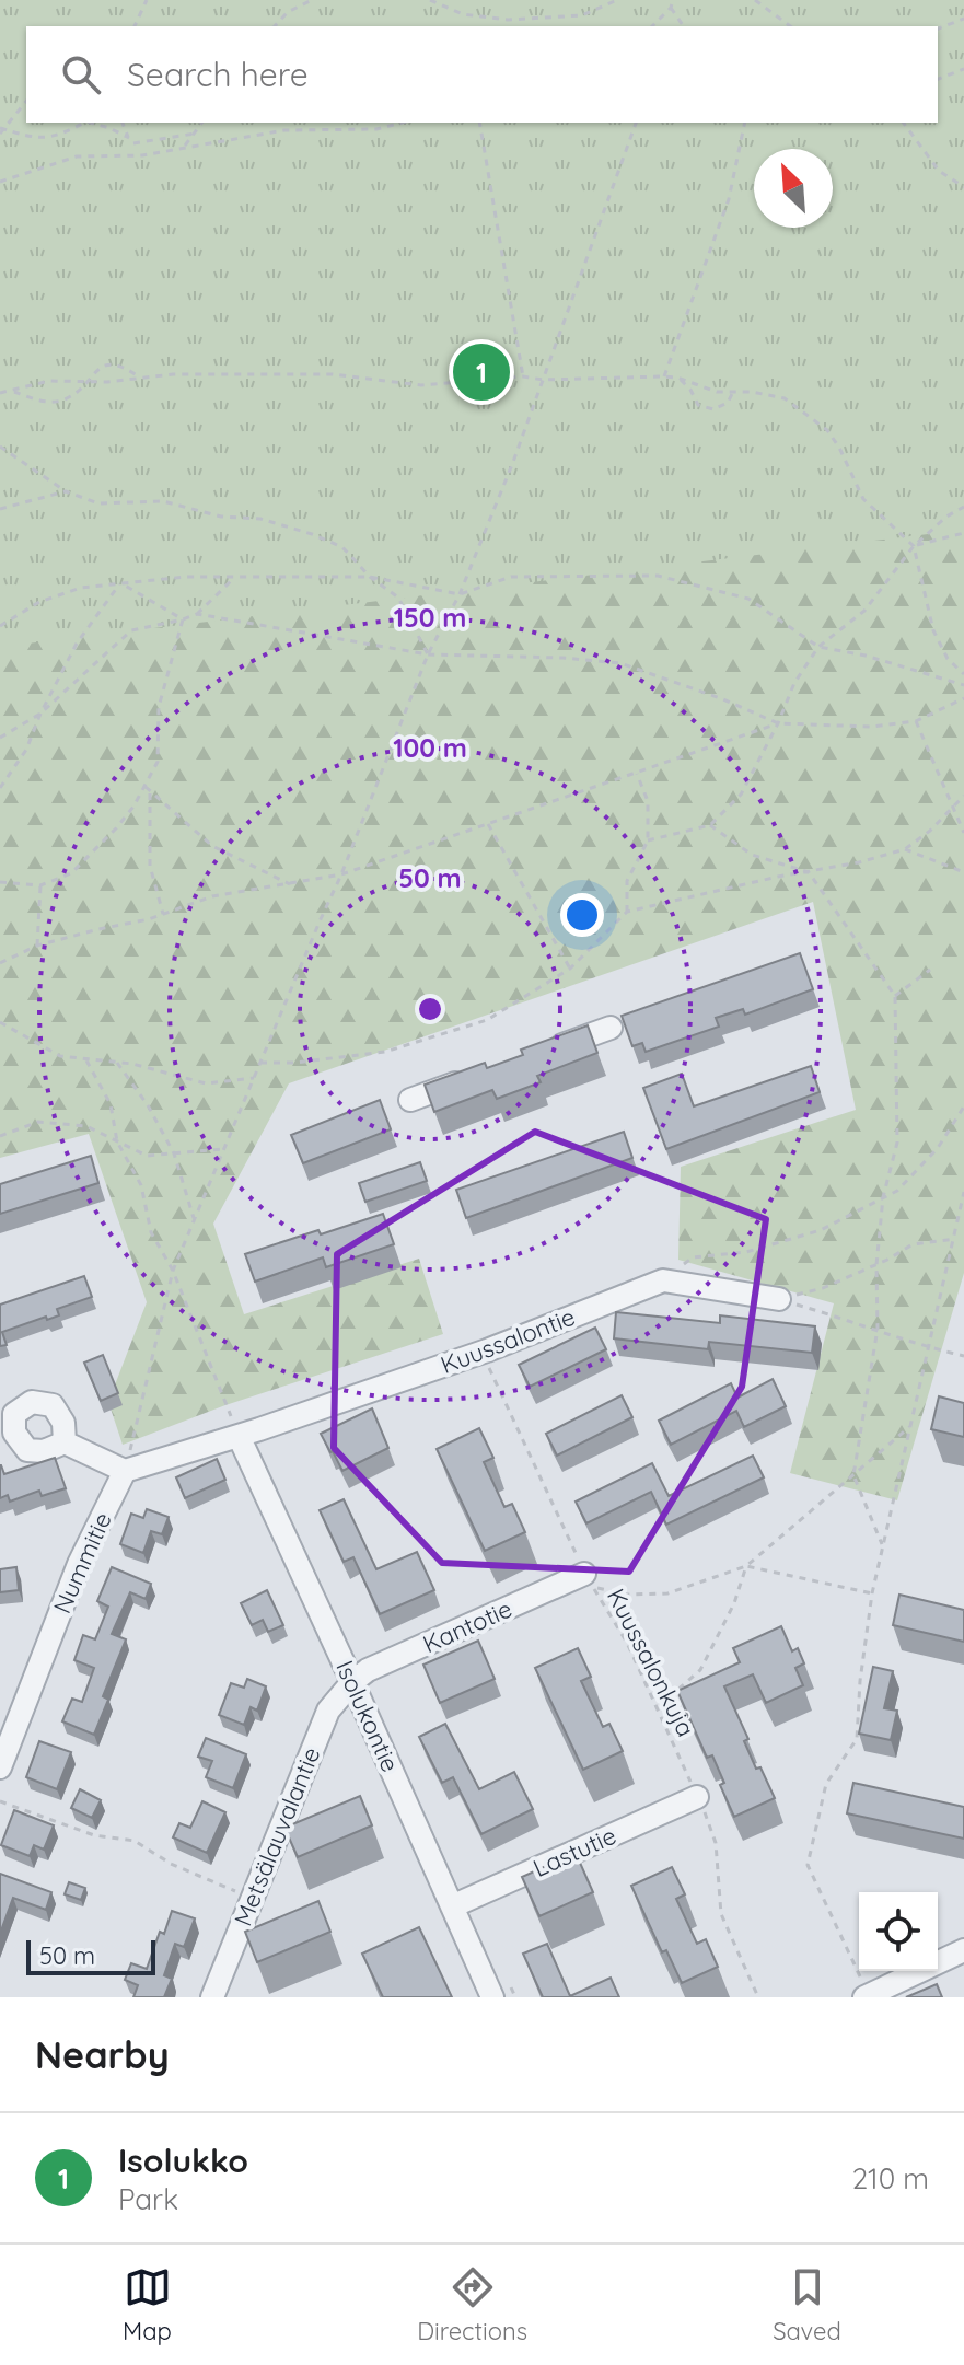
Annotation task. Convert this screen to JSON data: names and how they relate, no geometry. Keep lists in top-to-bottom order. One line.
{"streets":{"street":["Kuussalontie","Nummitie","Kantotie","Isolukontie","Metsälauvalantie","Lastutie"],"path":["Kuussalonkuja"]},"crossings":[["Kuussalontie","Kuussalonkuja"],["Kuussalontie","Isolukontie"],["Kantotie","Kuussalonkuja"],["Kantotie","Isolukontie"],["Kantotie","Metsälauvalantie"],["Kuussalonkuja","Lastutie"],["Isolukontie","Metsälauvalantie"],["Isolukontie","Lastutie"]],"scale_bar":"50 m","north":"top left","page":{"search":"Search here","pins":"1","scale":"50 m","heading":"Nearby","list":[{"mark":"1","name":"Isolukko","note":"Park","value":"210 m"}],"nav":["Map","Directions","Saved"]},"rings":["150 m","100 m","50 m"]}
